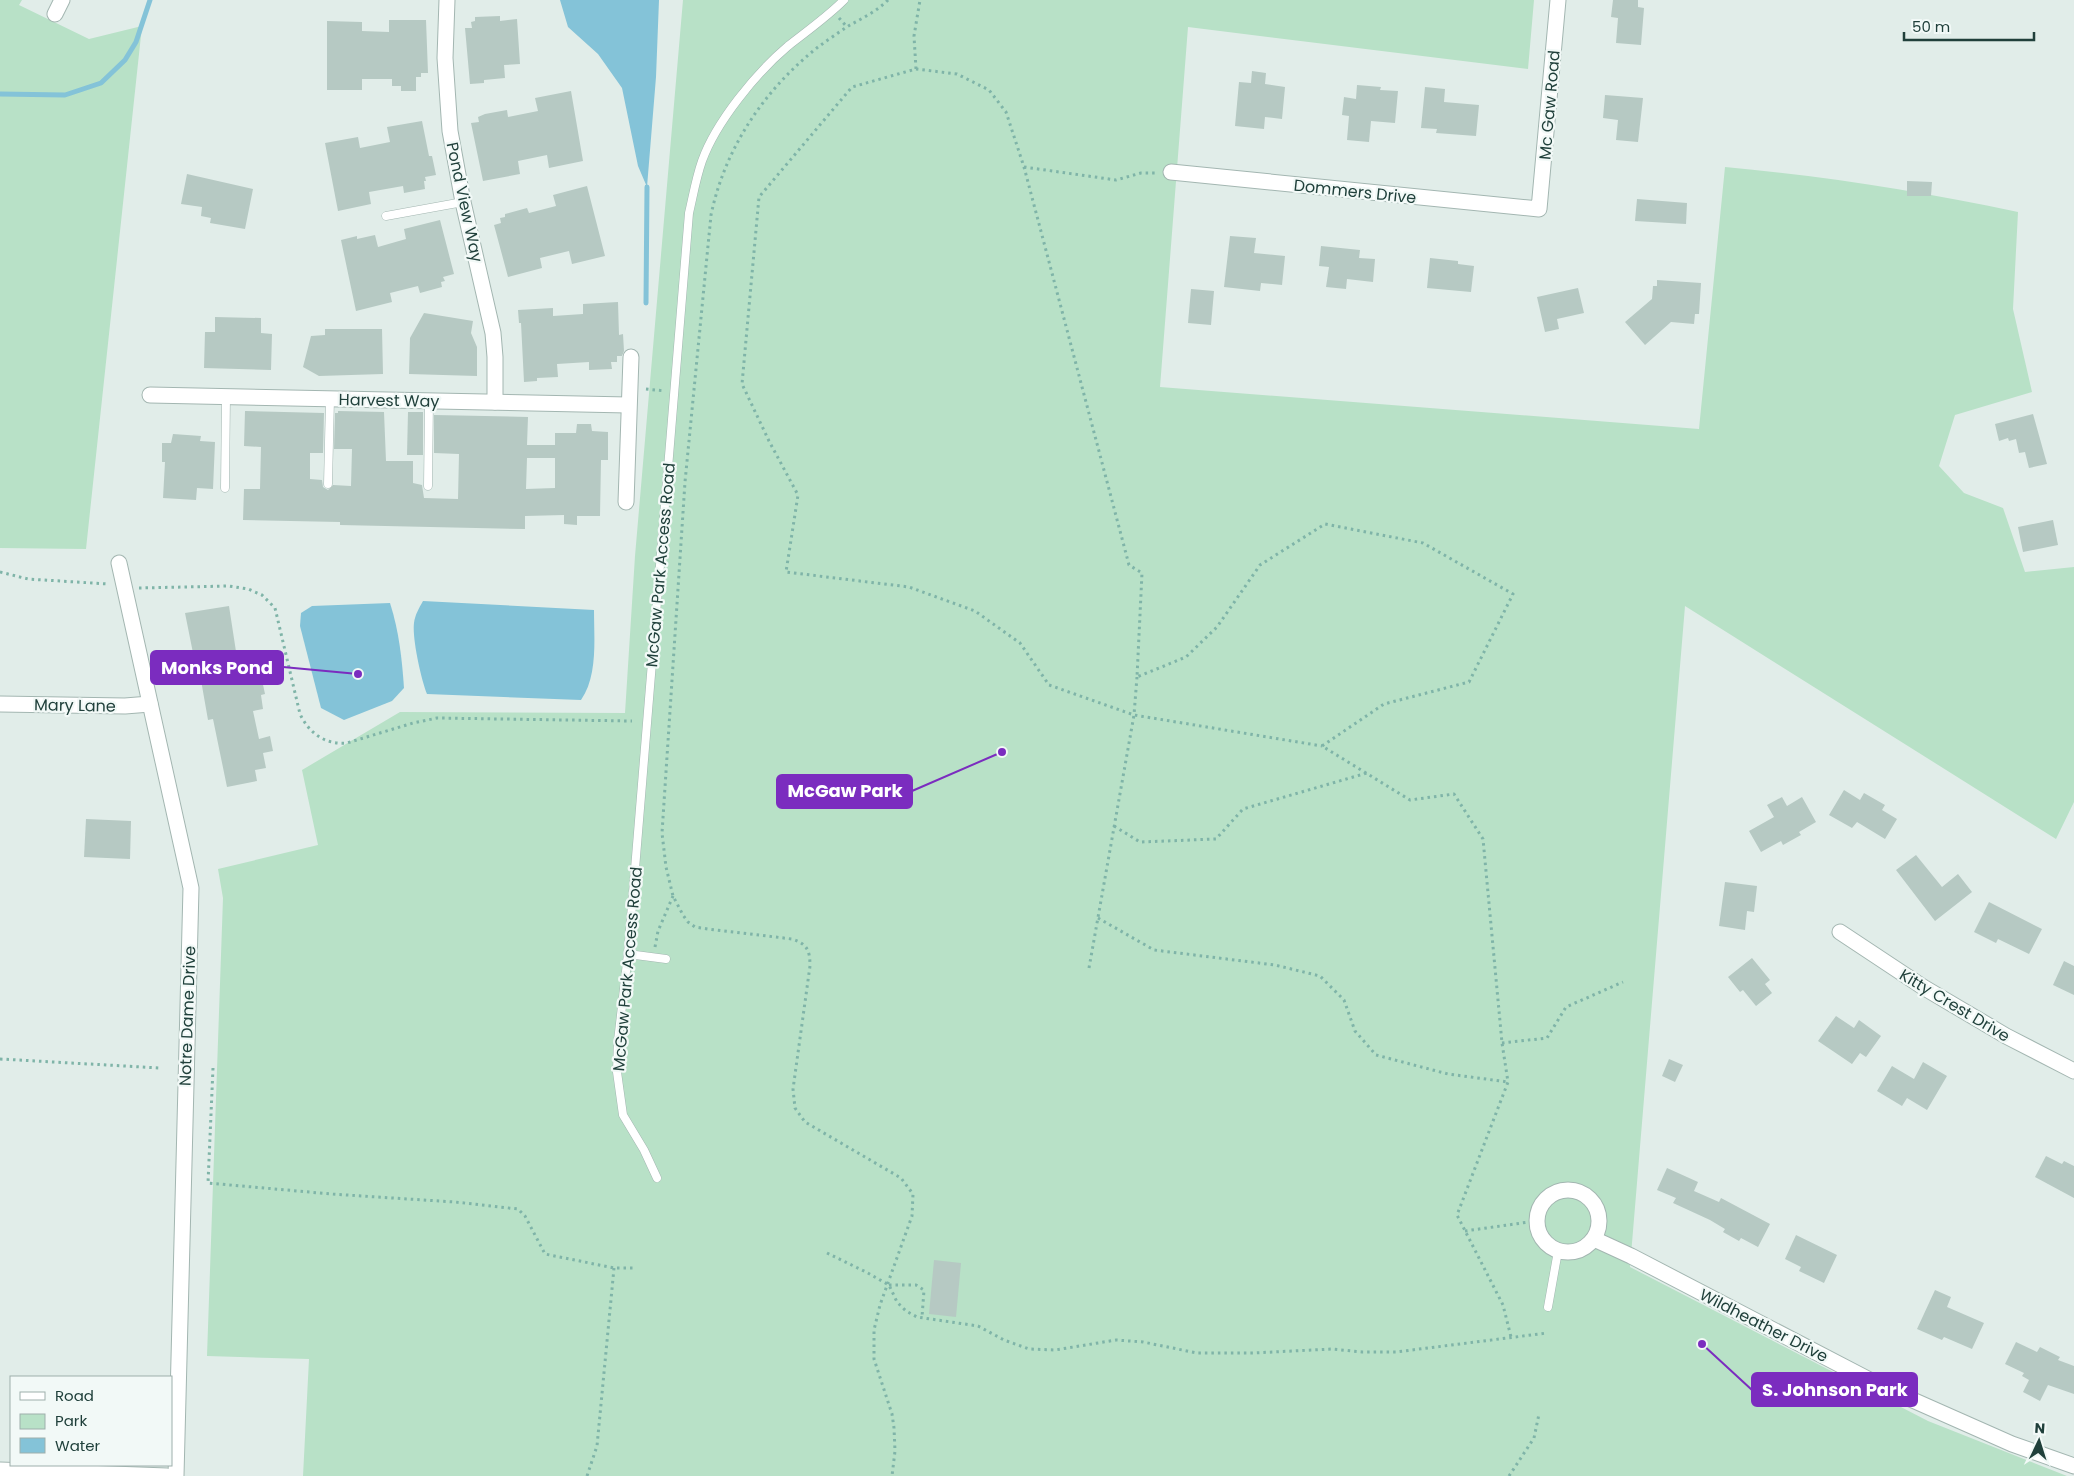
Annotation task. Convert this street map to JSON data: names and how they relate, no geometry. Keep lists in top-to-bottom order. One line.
{"streets":{"street":["Mc Gaw Road","Dommers Drive","Pond View Way","Harvest Way","Mary Lane","Kitty Crest Drive","Notre Dame Drive","Wildheather Drive"],"lane":["McGaw Park Access Road"]},"crossings":[["Mc Gaw Road","Dommers Drive"],["Pond View Way","Harvest Way"],["Mary Lane","Notre Dame Drive"]],"places":["Monks Pond","McGaw Park","S. Johnson Park"],"legend":["Road","Park","Water"],"scale_bar":"50 m","north":"top"}
